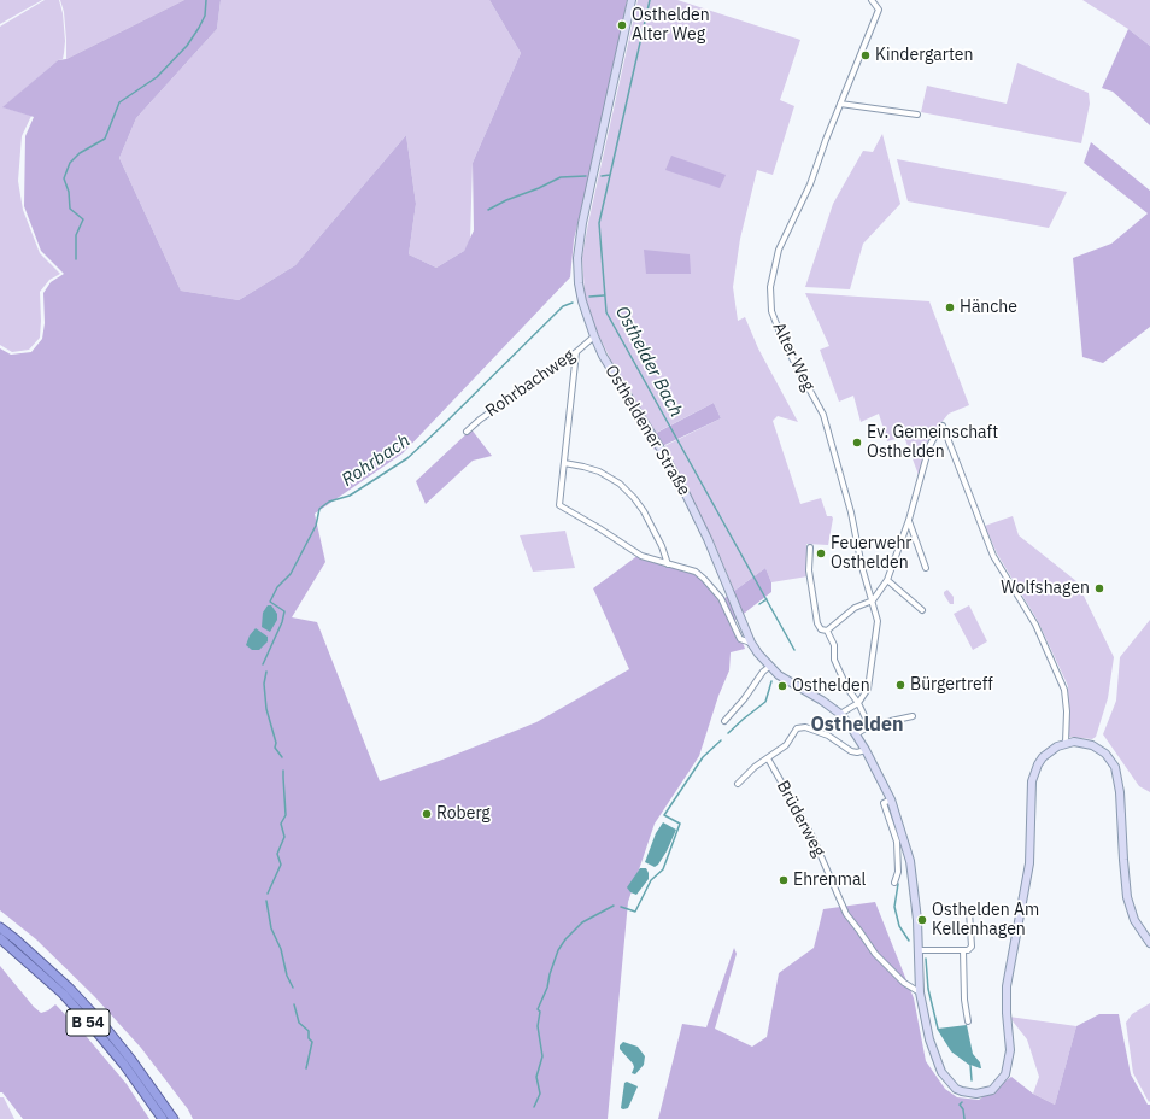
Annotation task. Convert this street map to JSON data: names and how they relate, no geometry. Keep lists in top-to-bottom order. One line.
{"streets":{"highway":["B 54"],"main road":["Ostheldener Straße"],"street":["Alter Weg","Rohrbachweg","Brüderweg"]},"crossings":[["Rohrbachweg","Ostheldener Straße"],["Ostheldener Straße","Brüderweg"]],"districts":["Osthelden"],"water":["Osthelder Bach","Rohrbach"],"places":["Osthelden Alter Weg","Kindergarten","Hänche","Ev. Gemeinschaft Osthelden","Feuerwehr Osthelden","Wolfshagen","Bürgertreff","Osthelden","Roberg","Ehrenmal","Osthelden Am Kellenhagen"]}
